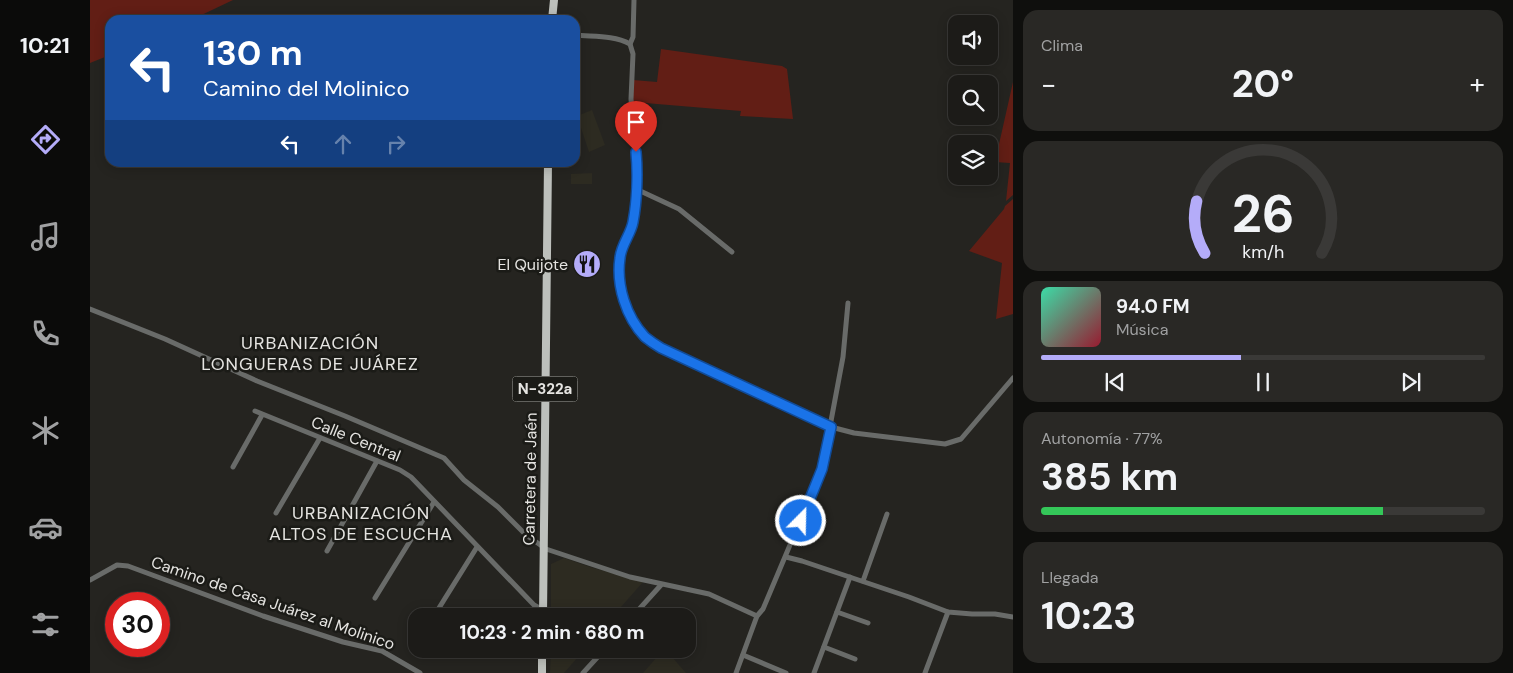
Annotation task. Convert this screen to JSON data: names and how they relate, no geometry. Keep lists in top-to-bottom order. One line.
{"streets":{"highway":["N-322a","Carretera de Jaén"],"street":["Calle Central","Camino de Casa Juárez al Molinico"]},"districts":["URBANIZACIÓN LONGUERAS DE JUÁREZ","URBANIZACIÓN ALTOS DE ESCUCHA"],"places":{"restaurant":["El Quijote"]},"page":{"tabs":"10:21","tile":["Clima",["Autonomía · 77%","385 km"],["Llegada","10:23"]],"turn":["130 m","Camino del Molinico"],"heat":["−","20°","+"],"song":["94.0 FM","Música"],"limit":"30","trip":"10:23 · 2 min · 680 m","gauge":["26","km/h"]}}
